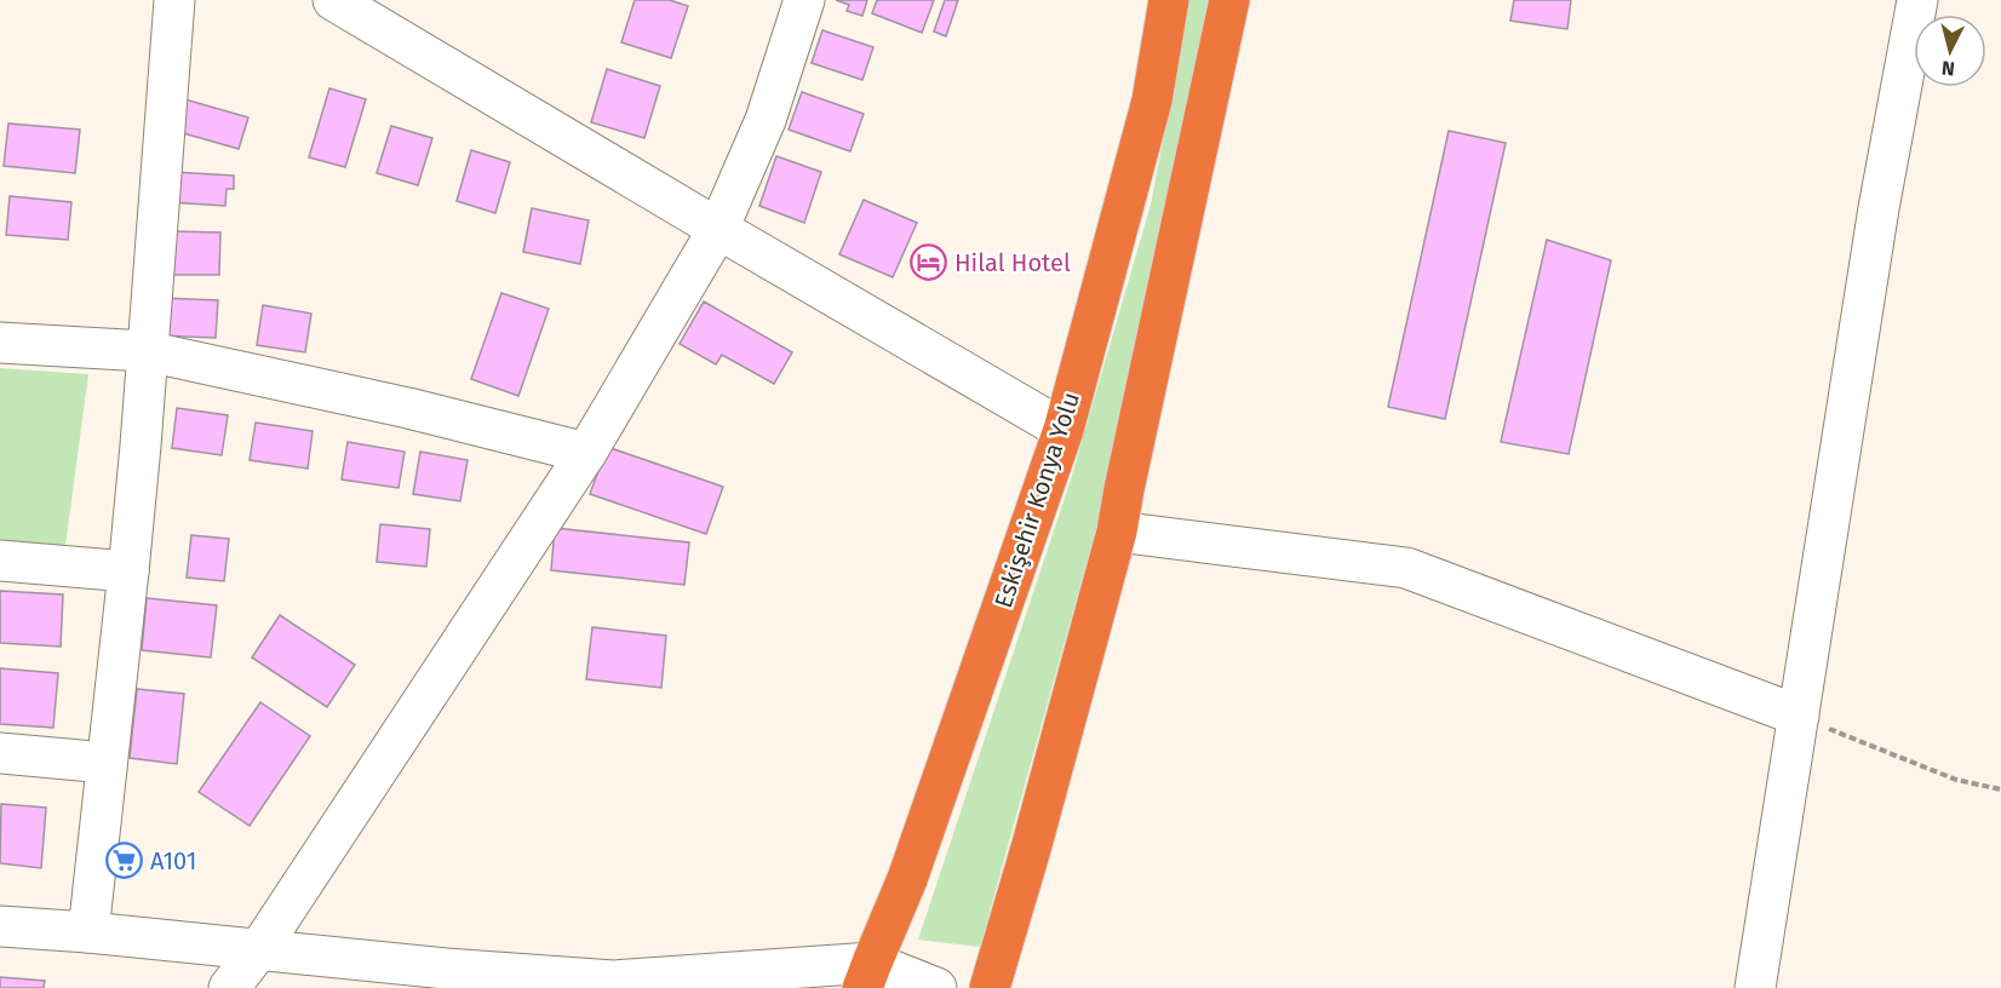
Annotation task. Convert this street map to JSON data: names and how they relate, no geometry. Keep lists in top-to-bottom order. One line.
{"streets":{"highway":["Eskişehir Konya Yolu"]},"places":{"hotel":["Hilal Hotel"],"supermarket":["A101"]},"north":"bottom"}
